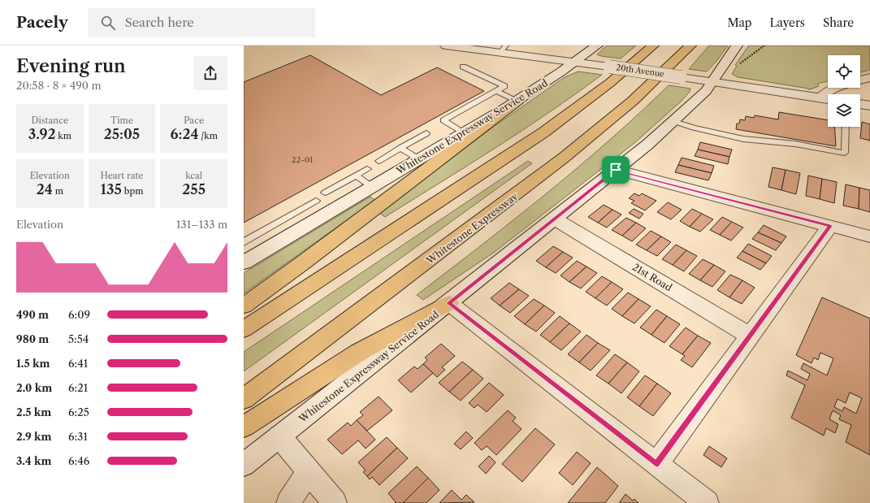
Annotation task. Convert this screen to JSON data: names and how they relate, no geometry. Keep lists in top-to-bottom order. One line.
{"streets":{"highway":["Whitestone Expressway"],"street":["20th Avenue","Whitestone Expressway Service Road","21st Road"]},"crossings":[["20th Avenue","Whitestone Expressway Service Road"],["Whitestone Expressway Service Road","21st Road"]],"house_numbers":["22-01"],"page":{"header":"Pacely","search":"Search here","nav":["Map","Layers","Share"],"heading":["Evening run","20:58 · 8 × 490 m"],"stats":[["Distance","3.92 km"],["Time","25:05"],["Pace","6:24 /km"],["Elevation","24 m"],["Heart rate","135 bpm"],["kcal","255"]],"chart":["Elevation","131–133 m"],"list":[{"name":"490 m","note":"6:09"},{"name":"980 m","note":"5:54"},{"name":"1.5 km","note":"6:41"},{"name":"2.0 km","note":"6:21"},{"name":"2.5 km","note":"6:25"},{"name":"2.9 km","note":"6:31"},{"name":"3.4 km","note":"6:46"}]}}
